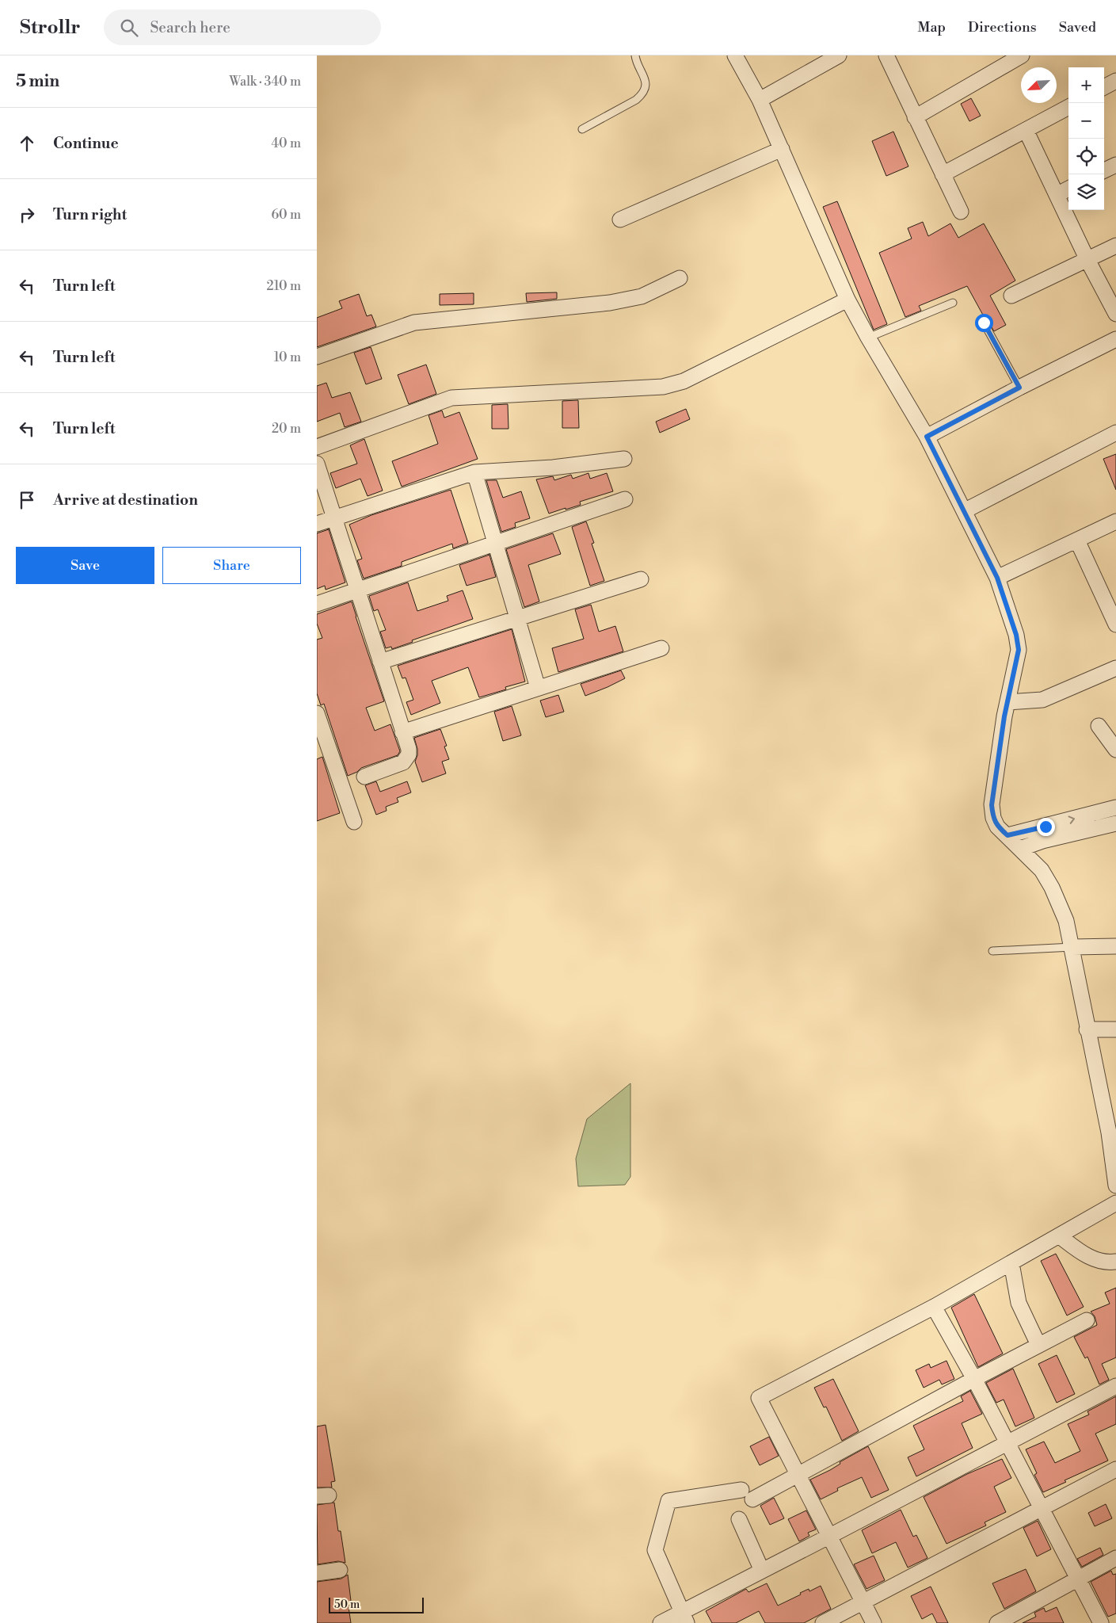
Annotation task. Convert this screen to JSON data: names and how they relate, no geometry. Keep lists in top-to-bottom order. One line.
{"scale_bar":"50 m","north":"bottom left","page":{"header":"Strollr","search":"Search here","nav":["Map","Directions","Saved"],"heading":["5 min","Walk · 340 m"],"map_buttons":["+","−"],"list":[["Continue","40 m"],["Turn right","60 m"],["Turn left","210 m"],["Turn left","10 m"],["Turn left","20 m"],"Arrive at destination"],"buttons":["Save","Share"],"scale":"50 m"}}
